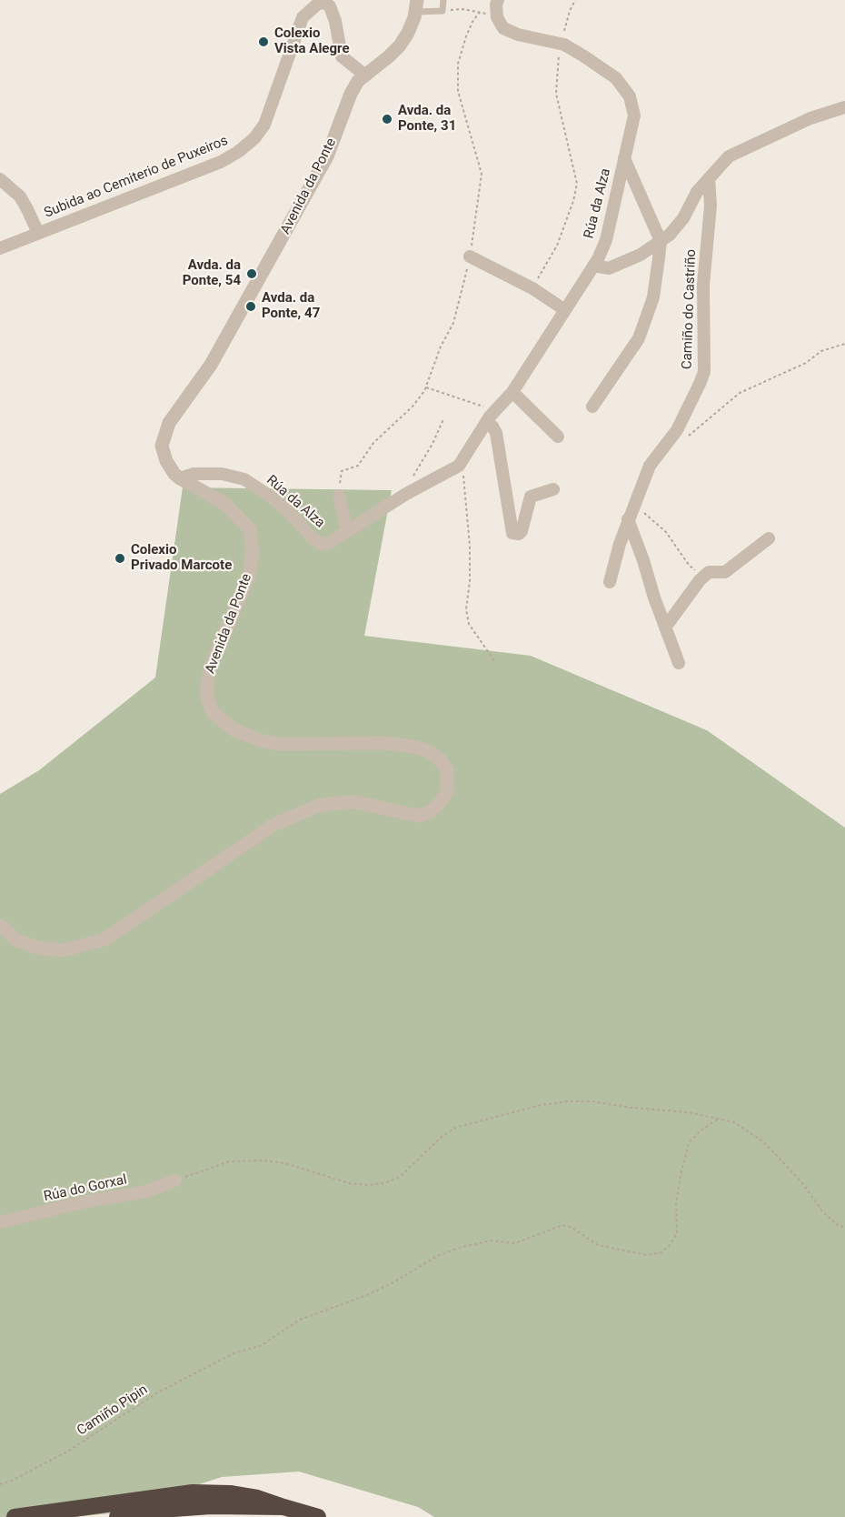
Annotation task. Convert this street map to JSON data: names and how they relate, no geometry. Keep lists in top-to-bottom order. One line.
{"streets":{"street":["Subida ao Cemiterio de Puxeiros","Avenida da Ponte","Rúa da Alza","Camiño do Castriño","Rúa do Gorxal"],"path":["Camiño Pipin"]},"crossings":[["Subida ao Cemiterio de Puxeiros","Avenida da Ponte"],["Avenida da Ponte","Rúa da Alza"]],"places":["Colexio Vista Alegre","Avda. da Ponte, 31","Avda. da Ponte, 54","Avda. da Ponte, 47","Colexio Privado Marcote"]}
